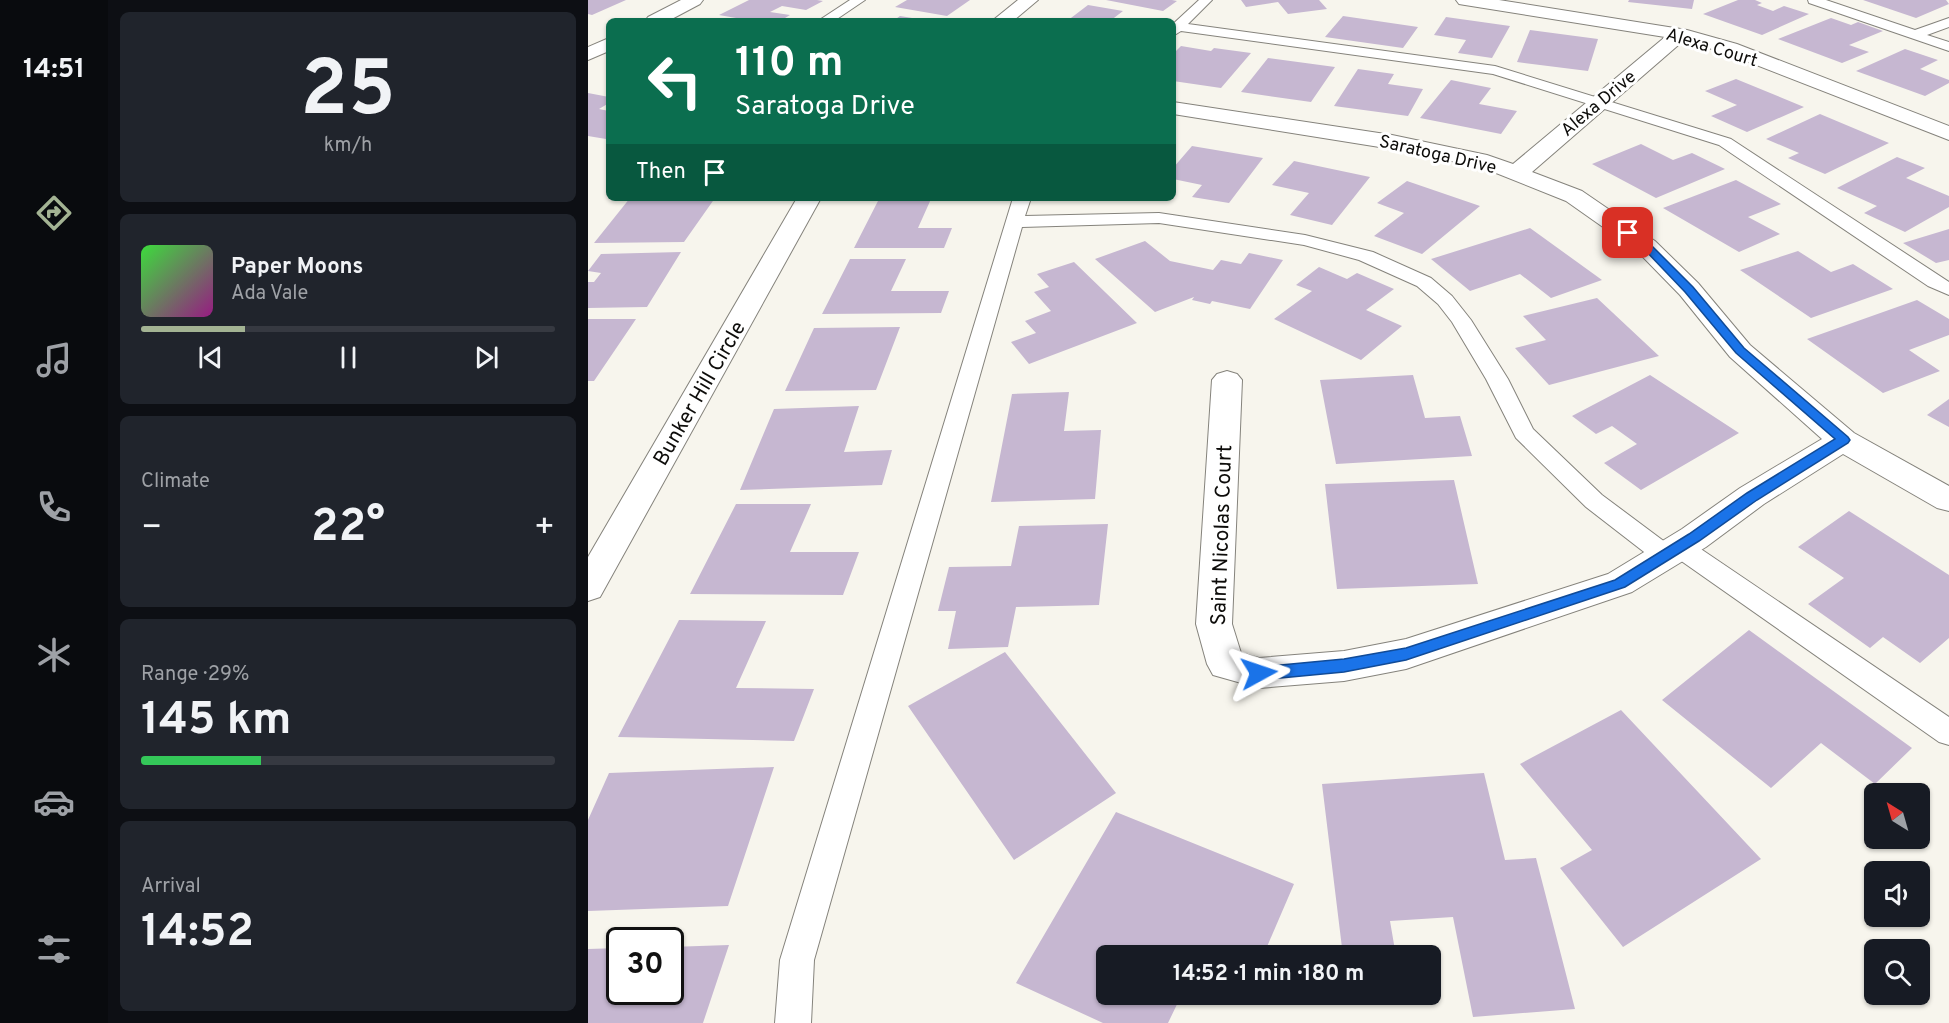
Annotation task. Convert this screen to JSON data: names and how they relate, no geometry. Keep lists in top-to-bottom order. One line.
{"streets":{"street":["Alexa Court","Alexa Drive","Saratoga Drive","Bunker Hill Circle","Saint Nicolas Court"]},"crossings":[["Alexa Court","Alexa Drive"],["Alexa Drive","Saratoga Drive"],["Saratoga Drive","Saint Nicolas Court"]],"north":"top left","page":{"tabs":"14:51","tile":[["25","km/h"],"Climate",["Range · 29%","145 km"],["Arrival","14:52"]],"turn":["110 m","Saratoga Drive"],"then":"Then","song":["Paper Moons","Ada Vale"],"heat":["−","22°","+"],"limit":"30","trip":"14:52 · 1 min · 180 m"}}
